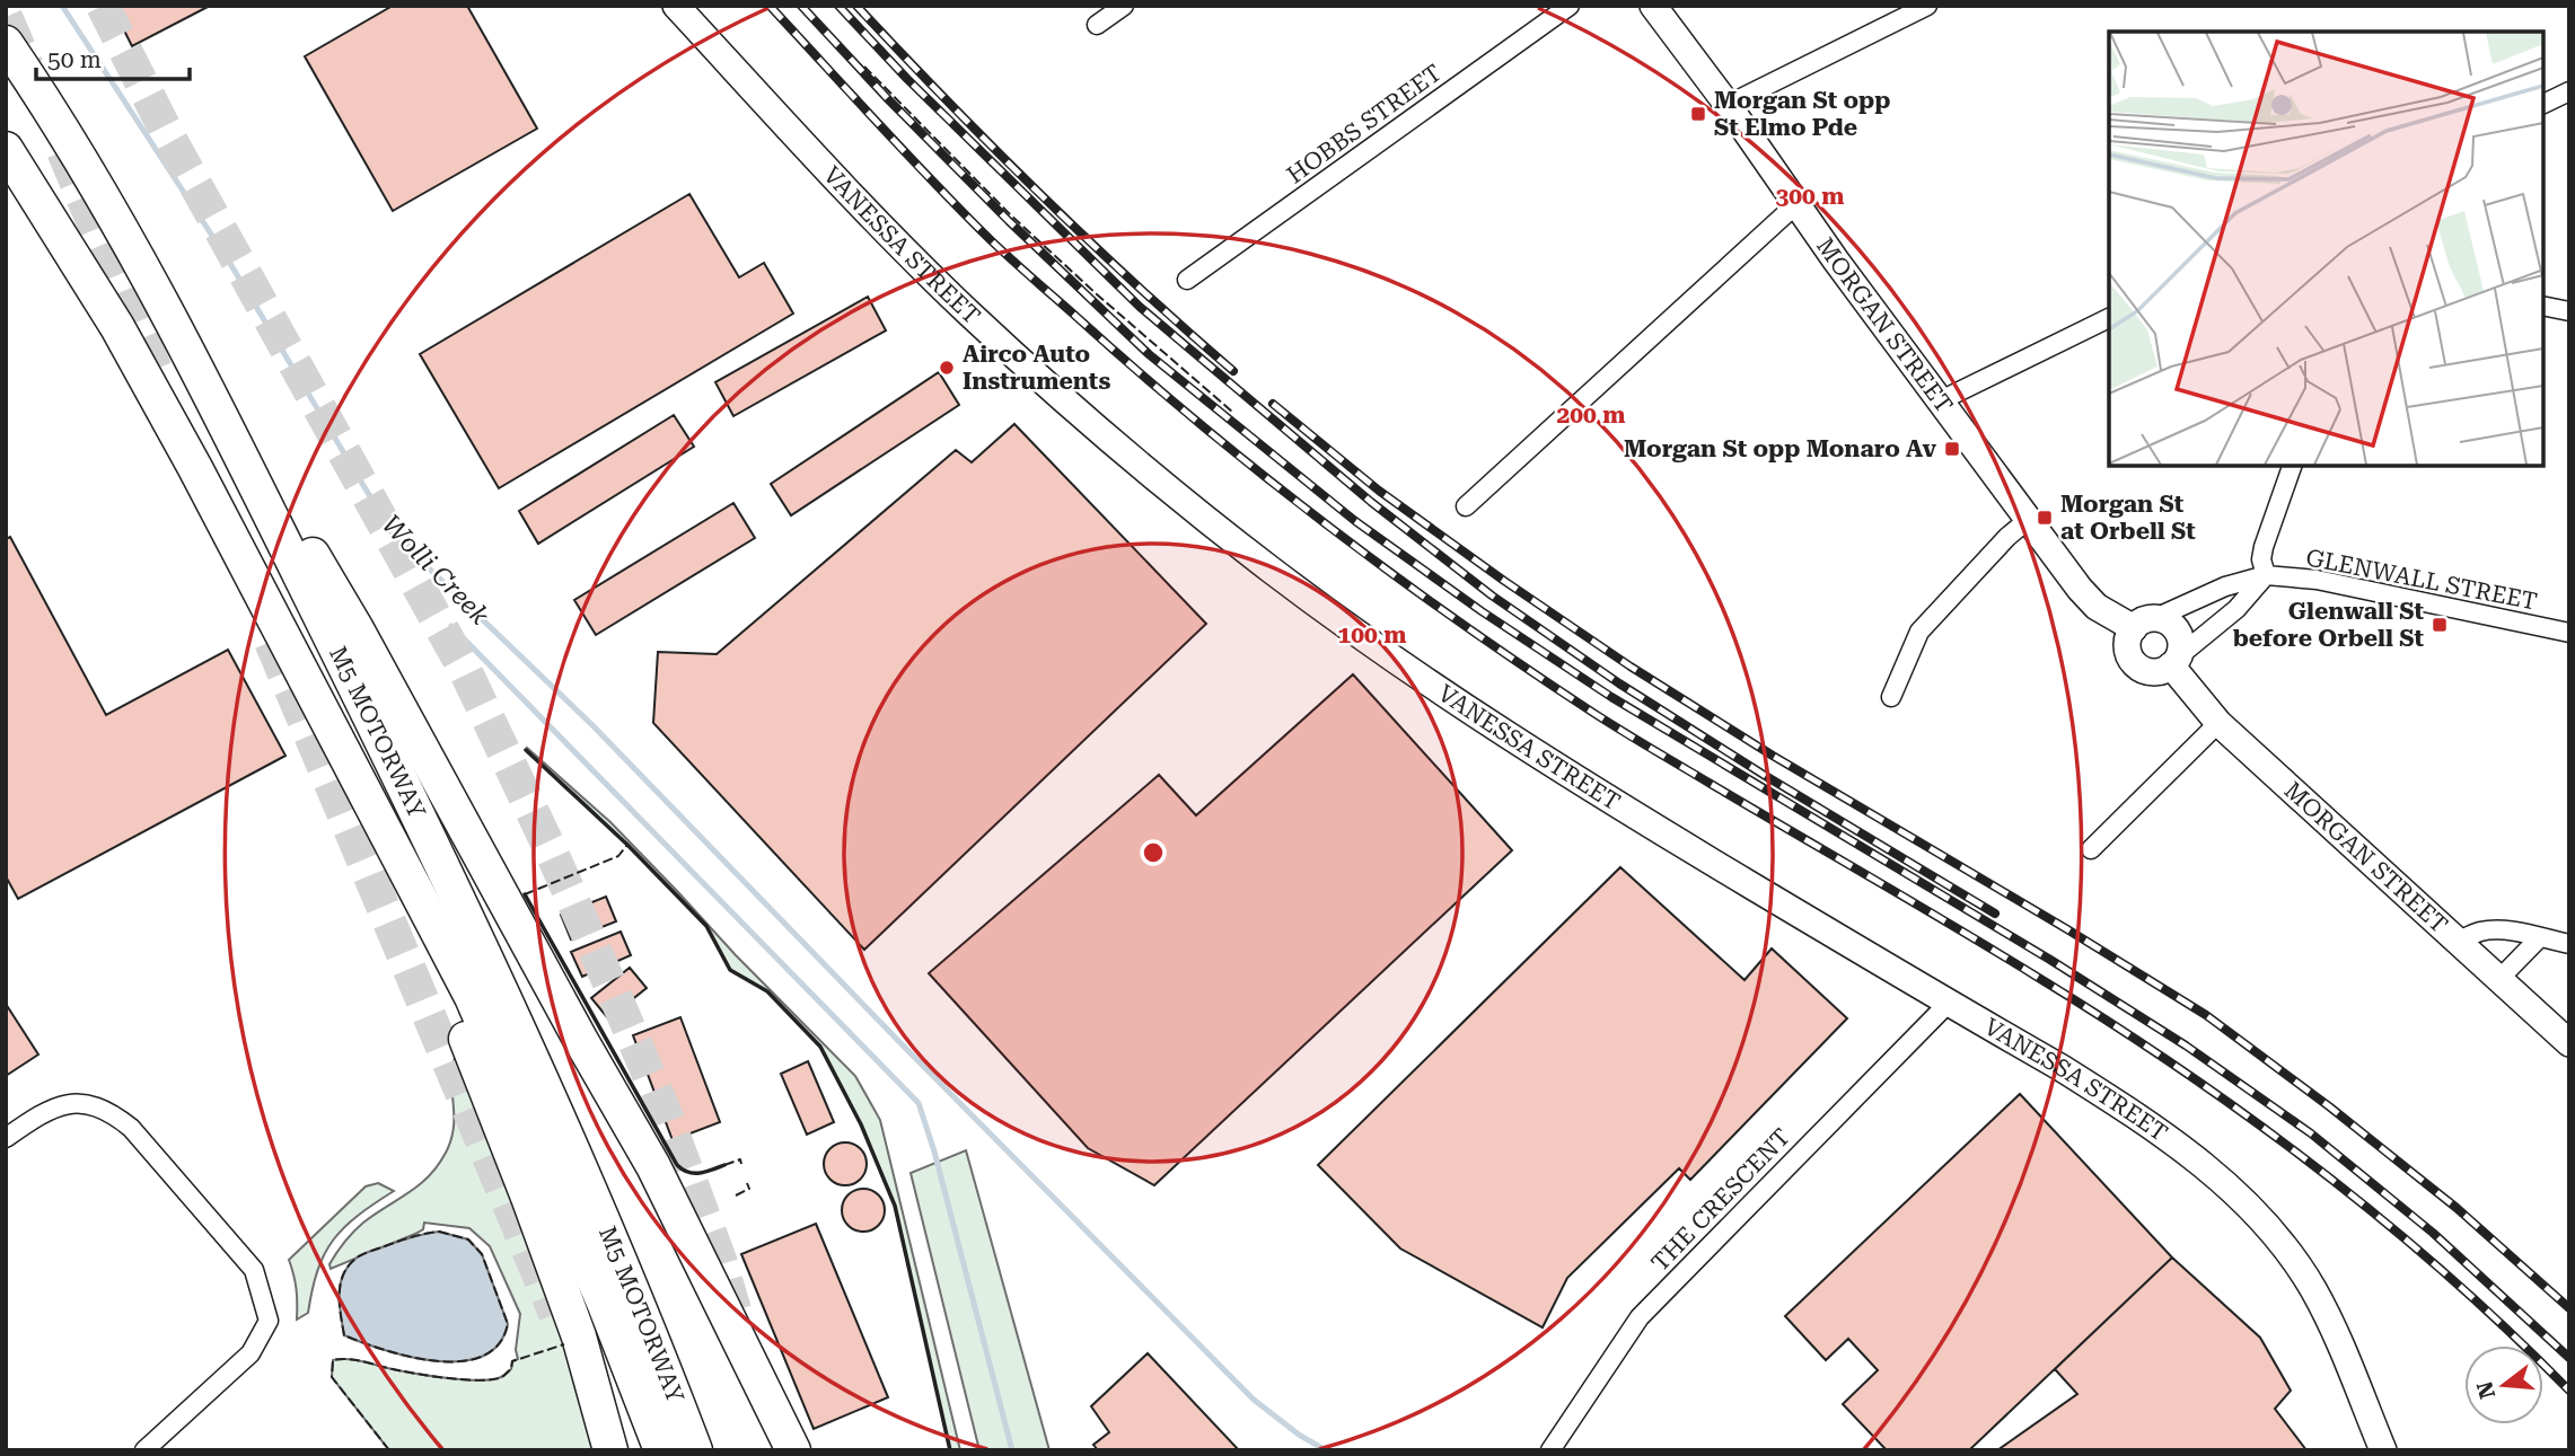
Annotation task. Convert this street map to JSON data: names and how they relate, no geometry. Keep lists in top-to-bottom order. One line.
{"streets":{"highway":["M5 MOTORWAY"],"main road":["VANESSA STREET","MORGAN STREET"],"street":["HOBBS STREET","GLENWALL STREET","THE CRESCENT"]},"crossings":[["VANESSA STREET","THE CRESCENT"]],"water":["Wolli Creek"],"places":{"transit":["Morgan St opp St Elmo Pde","Morgan St opp Monaro Av","Morgan St at Orbell St","Glenwall St before Orbell St"],"other":["Airco Auto Instruments"]},"scale_bar":"50 m","north":"left","rings":["300 m","200 m","100 m"]}
